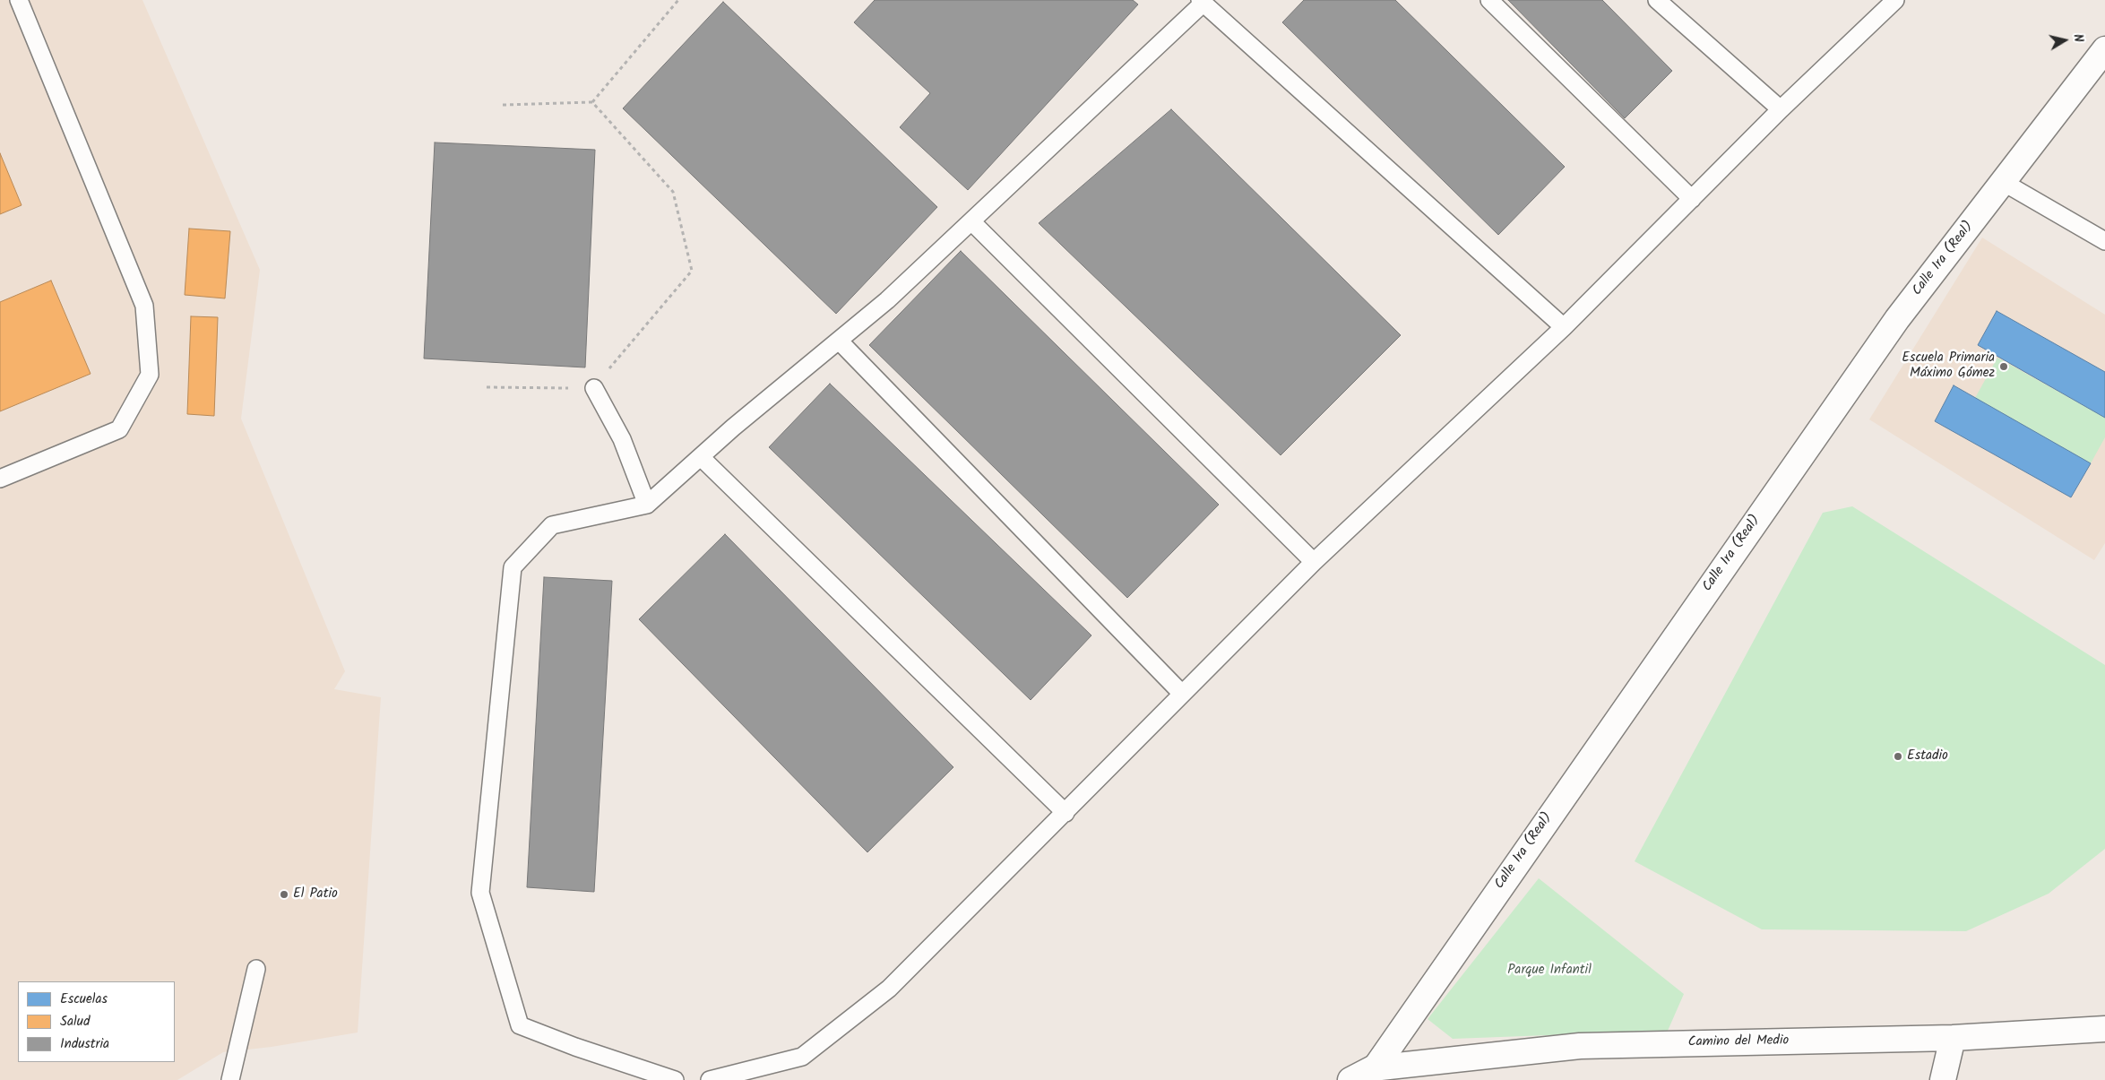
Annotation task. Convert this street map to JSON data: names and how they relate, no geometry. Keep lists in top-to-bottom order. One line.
{"streets":{"street":["Calle 1ra (Real)","Camino del Medio"]},"crossings":[["Calle 1ra (Real)","Camino del Medio"]],"parks":["Parque Infantil"],"places":["Escuela Primaria Máximo Gómez","Estadio","El Patio"],"legend":["Escuelas","Salud","Industria"],"north":"right"}
